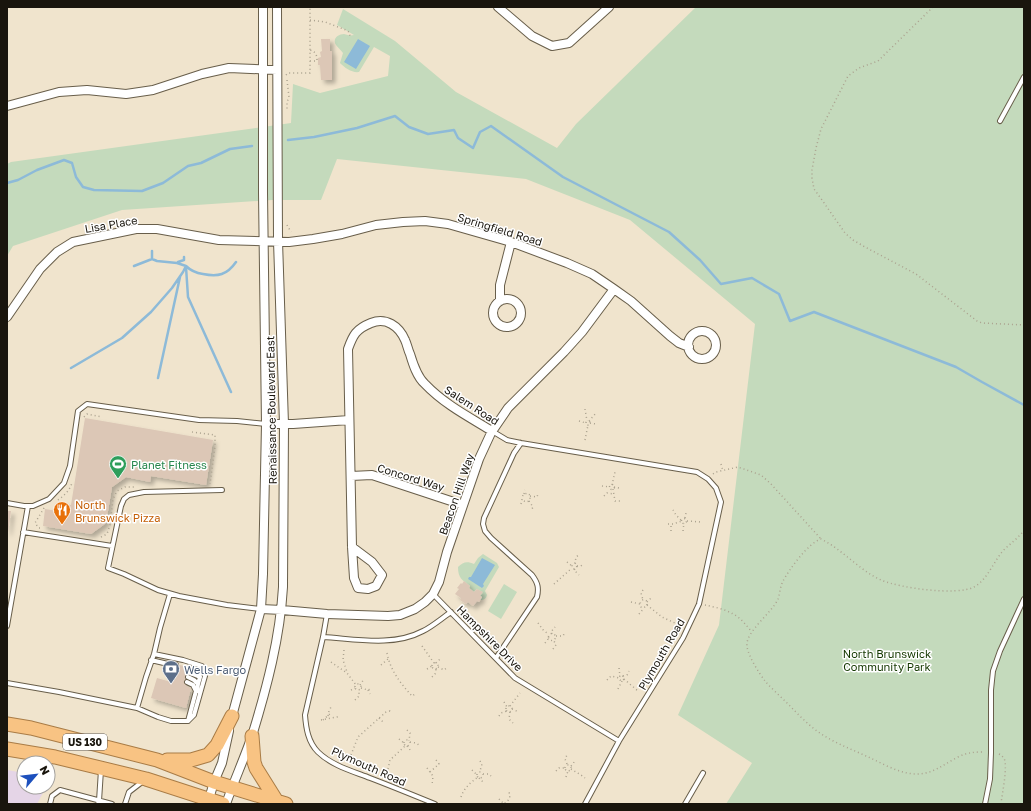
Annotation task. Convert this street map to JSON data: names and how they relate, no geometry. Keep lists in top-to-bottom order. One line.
{"streets":{"highway":["US 130"],"street":["Lisa Place","Springfield Road","Salem Road","Renaissance Boulevard East","Concord Way","Beacon Hill Way"],"lane":["Hampshire Drive","Plymouth Road"]},"crossings":[["Lisa Place","Springfield Road"],["Lisa Place","Renaissance Boulevard East"],["Springfield Road","Renaissance Boulevard East"],["Springfield Road","Beacon Hill Way"],["Salem Road","Concord Way"],["Salem Road","Beacon Hill Way"],["Salem Road","Plymouth Road"],["Renaissance Boulevard East","Beacon Hill Way"],["Renaissance Boulevard East","US 130"],["Concord Way","Beacon Hill Way"],["Beacon Hill Way","Hampshire Drive"],["Beacon Hill Way","Plymouth Road"],["Hampshire Drive","Plymouth Road"]],"parks":["North Brunswick Community Park"],"places":{"sports":["Planet Fitness"],"restaurant":["North Brunswick Pizza"],"bank":["Wells Fargo"]},"north":"top right"}
